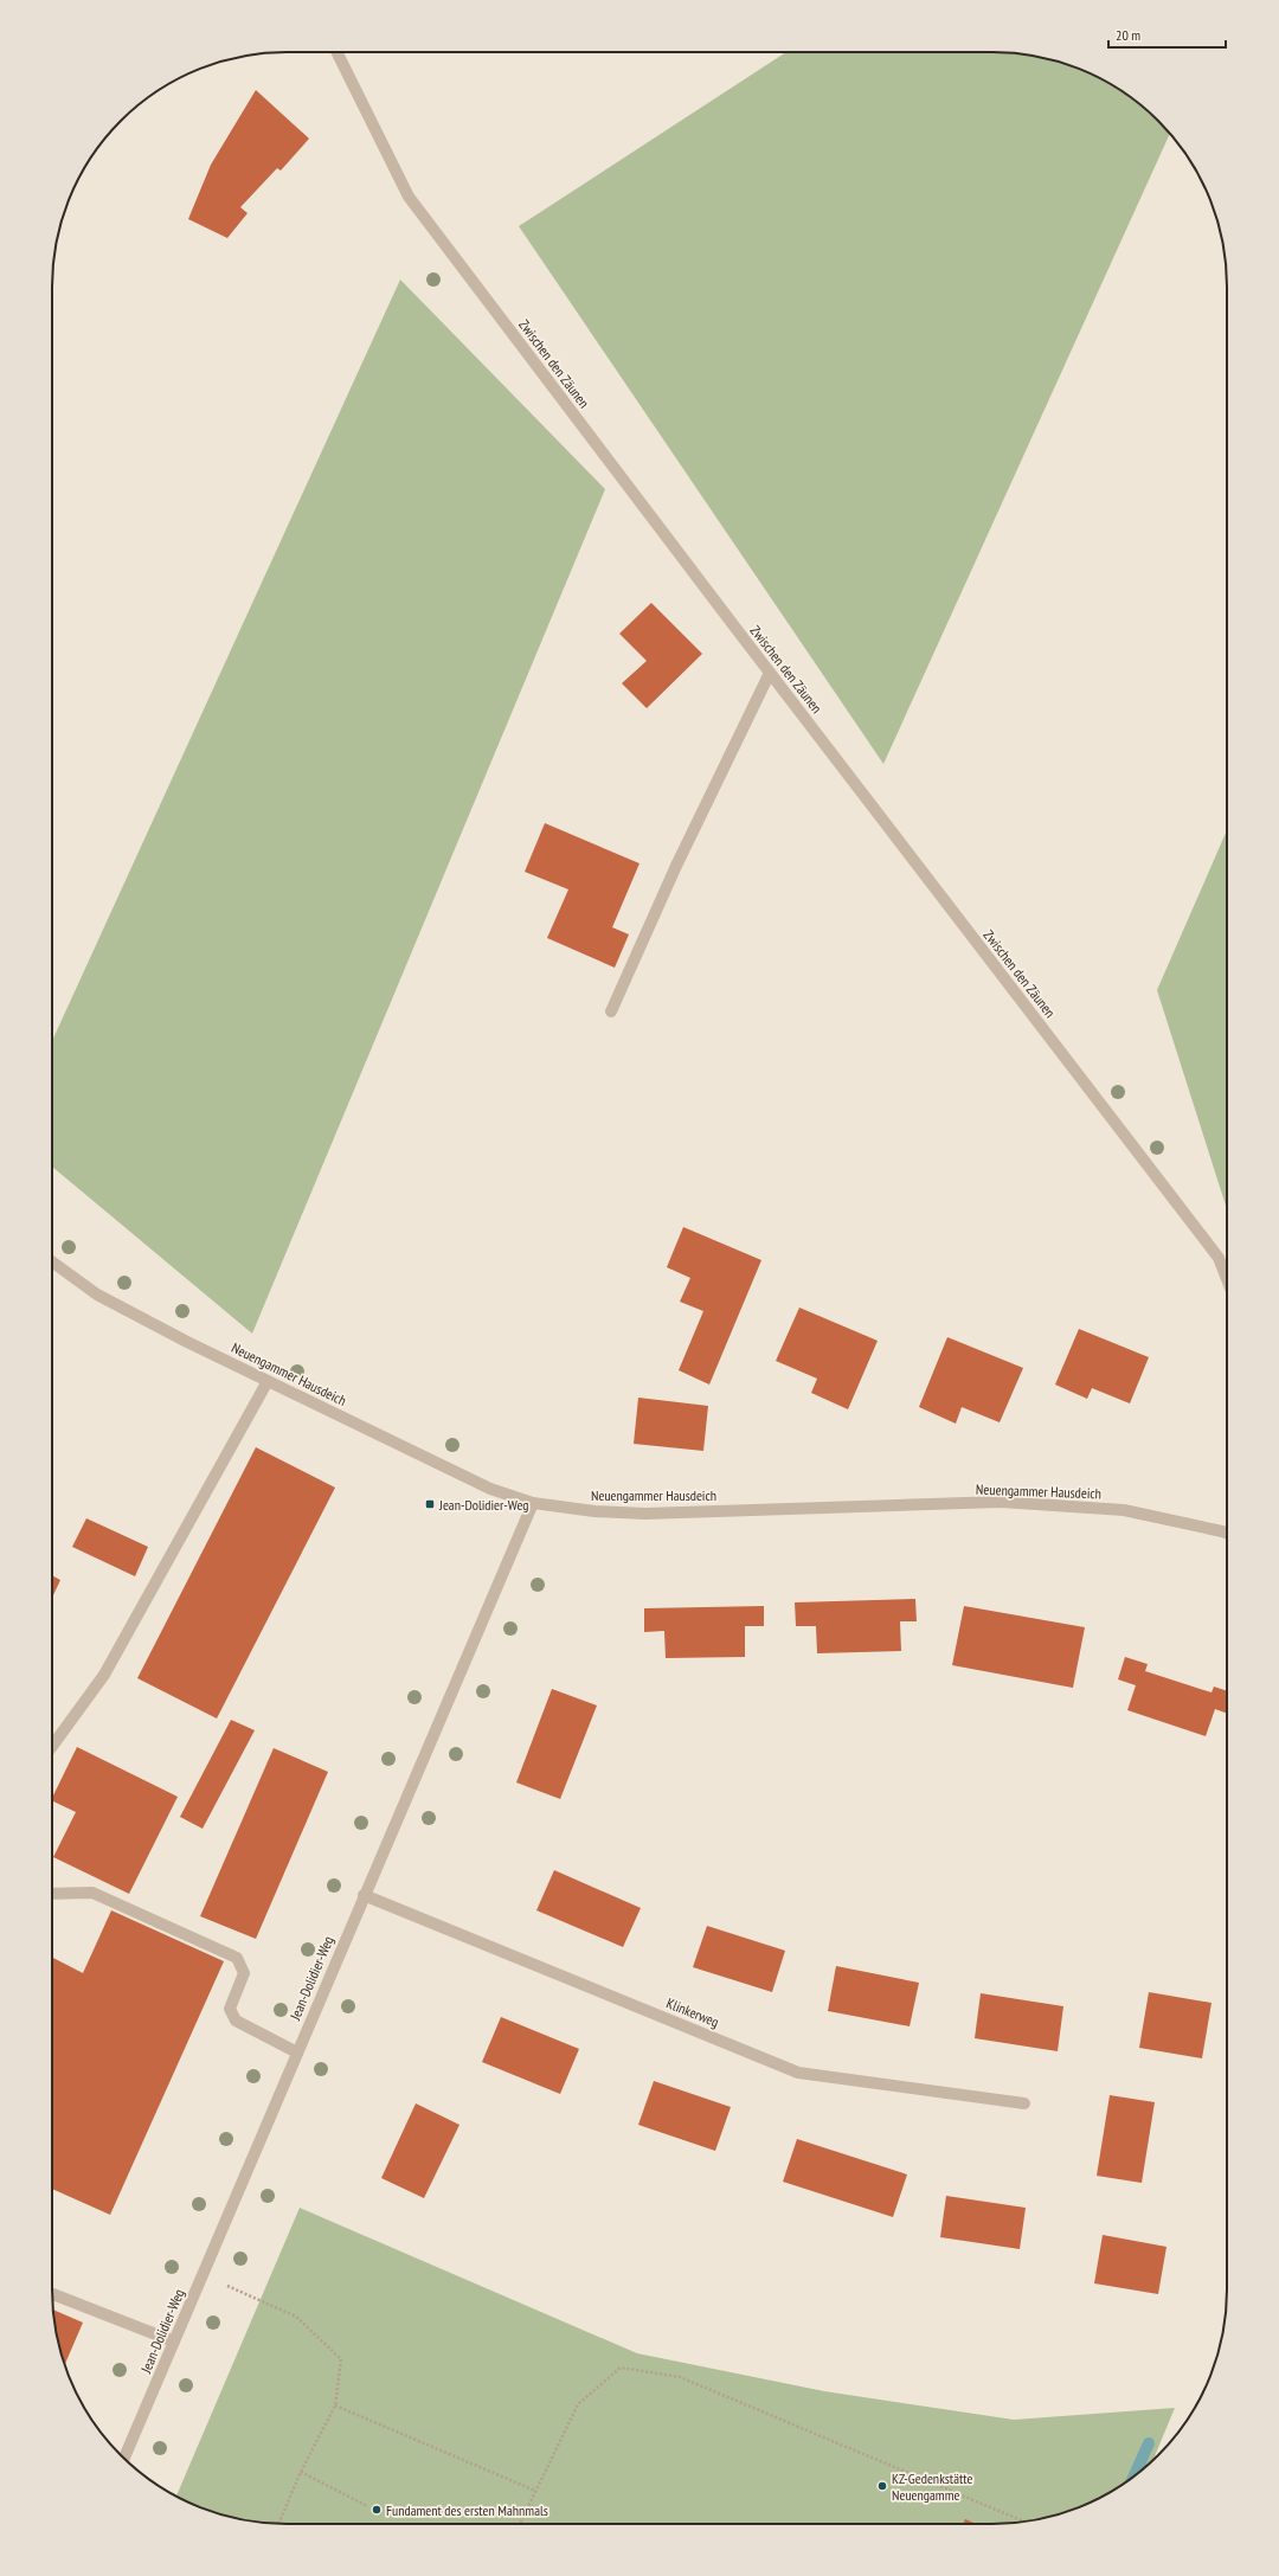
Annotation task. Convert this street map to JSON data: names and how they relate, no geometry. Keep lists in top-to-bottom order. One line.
{"streets":{"street":["Zwischen den Zäunen","Neuengammer Hausdeich","Jean-Dolidier-Weg","Klinkerweg"]},"crossings":[["Neuengammer Hausdeich","Jean-Dolidier-Weg"],["Jean-Dolidier-Weg","Klinkerweg"]],"places":{"transit":["Jean-Dolidier-Weg"],"other":["KZ-Gedenkstätte Neuengamme","Fundament des ersten Mahnmals"]},"scale_bar":"20 m"}
